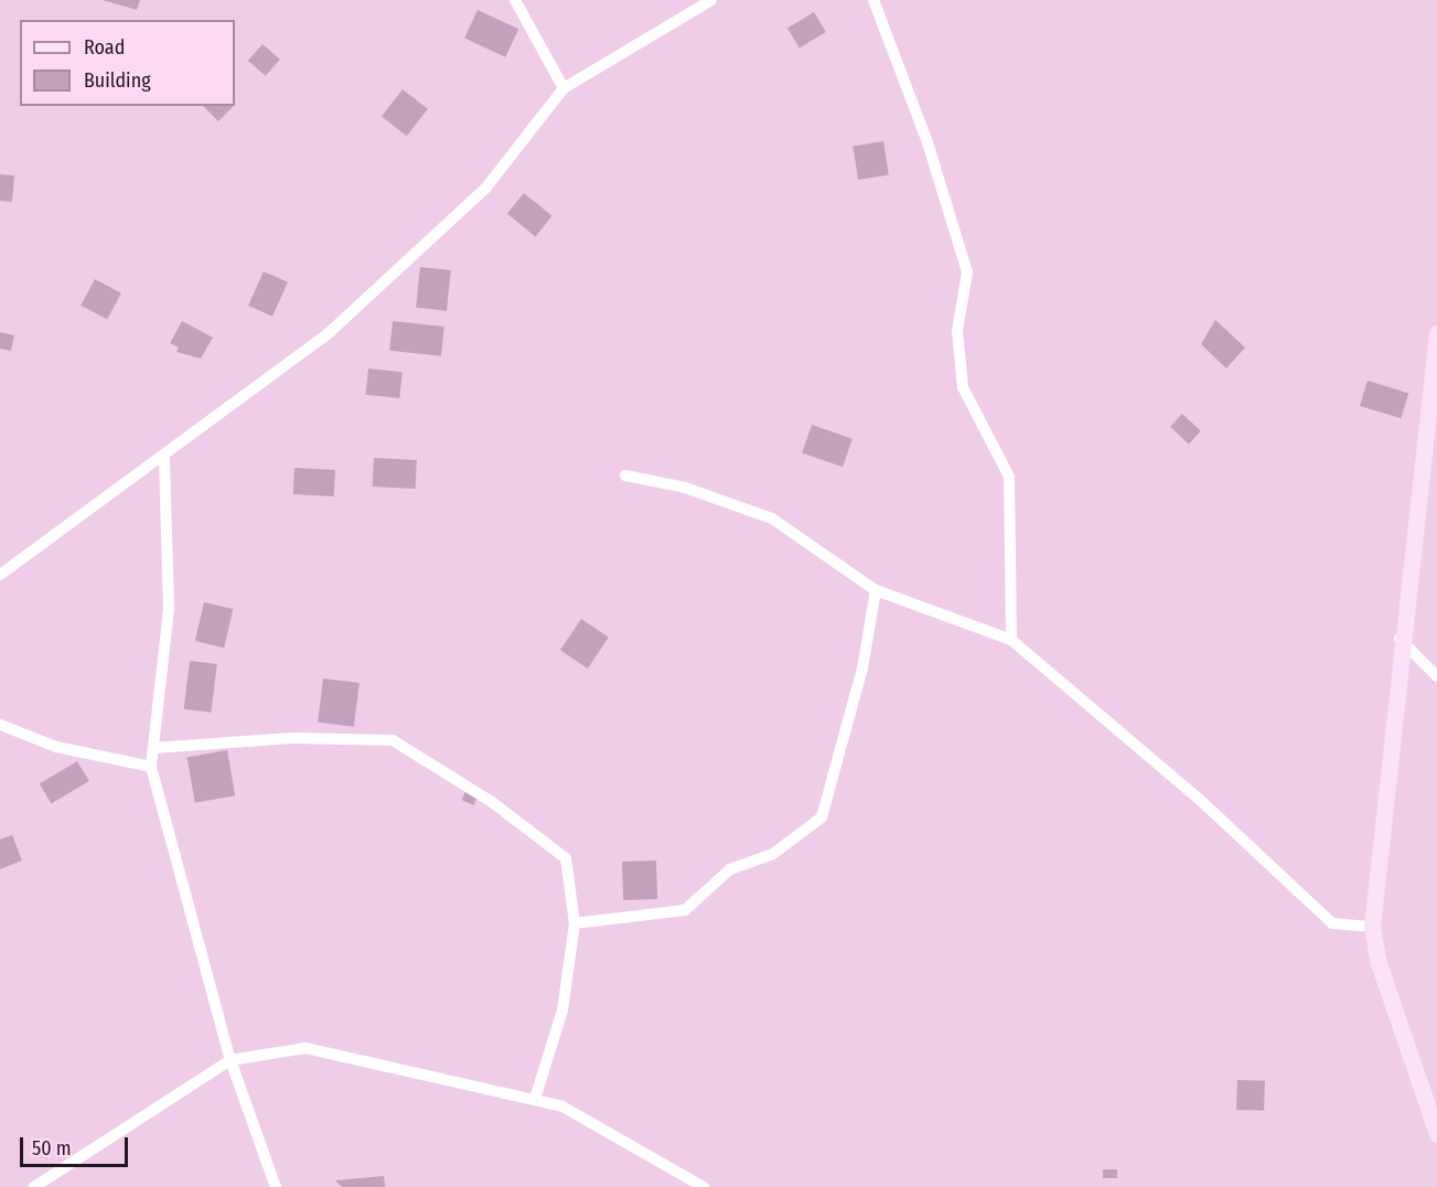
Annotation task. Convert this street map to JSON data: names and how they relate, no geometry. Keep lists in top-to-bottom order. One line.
{"legend":["Road","Building"],"scale_bar":"50 m"}
